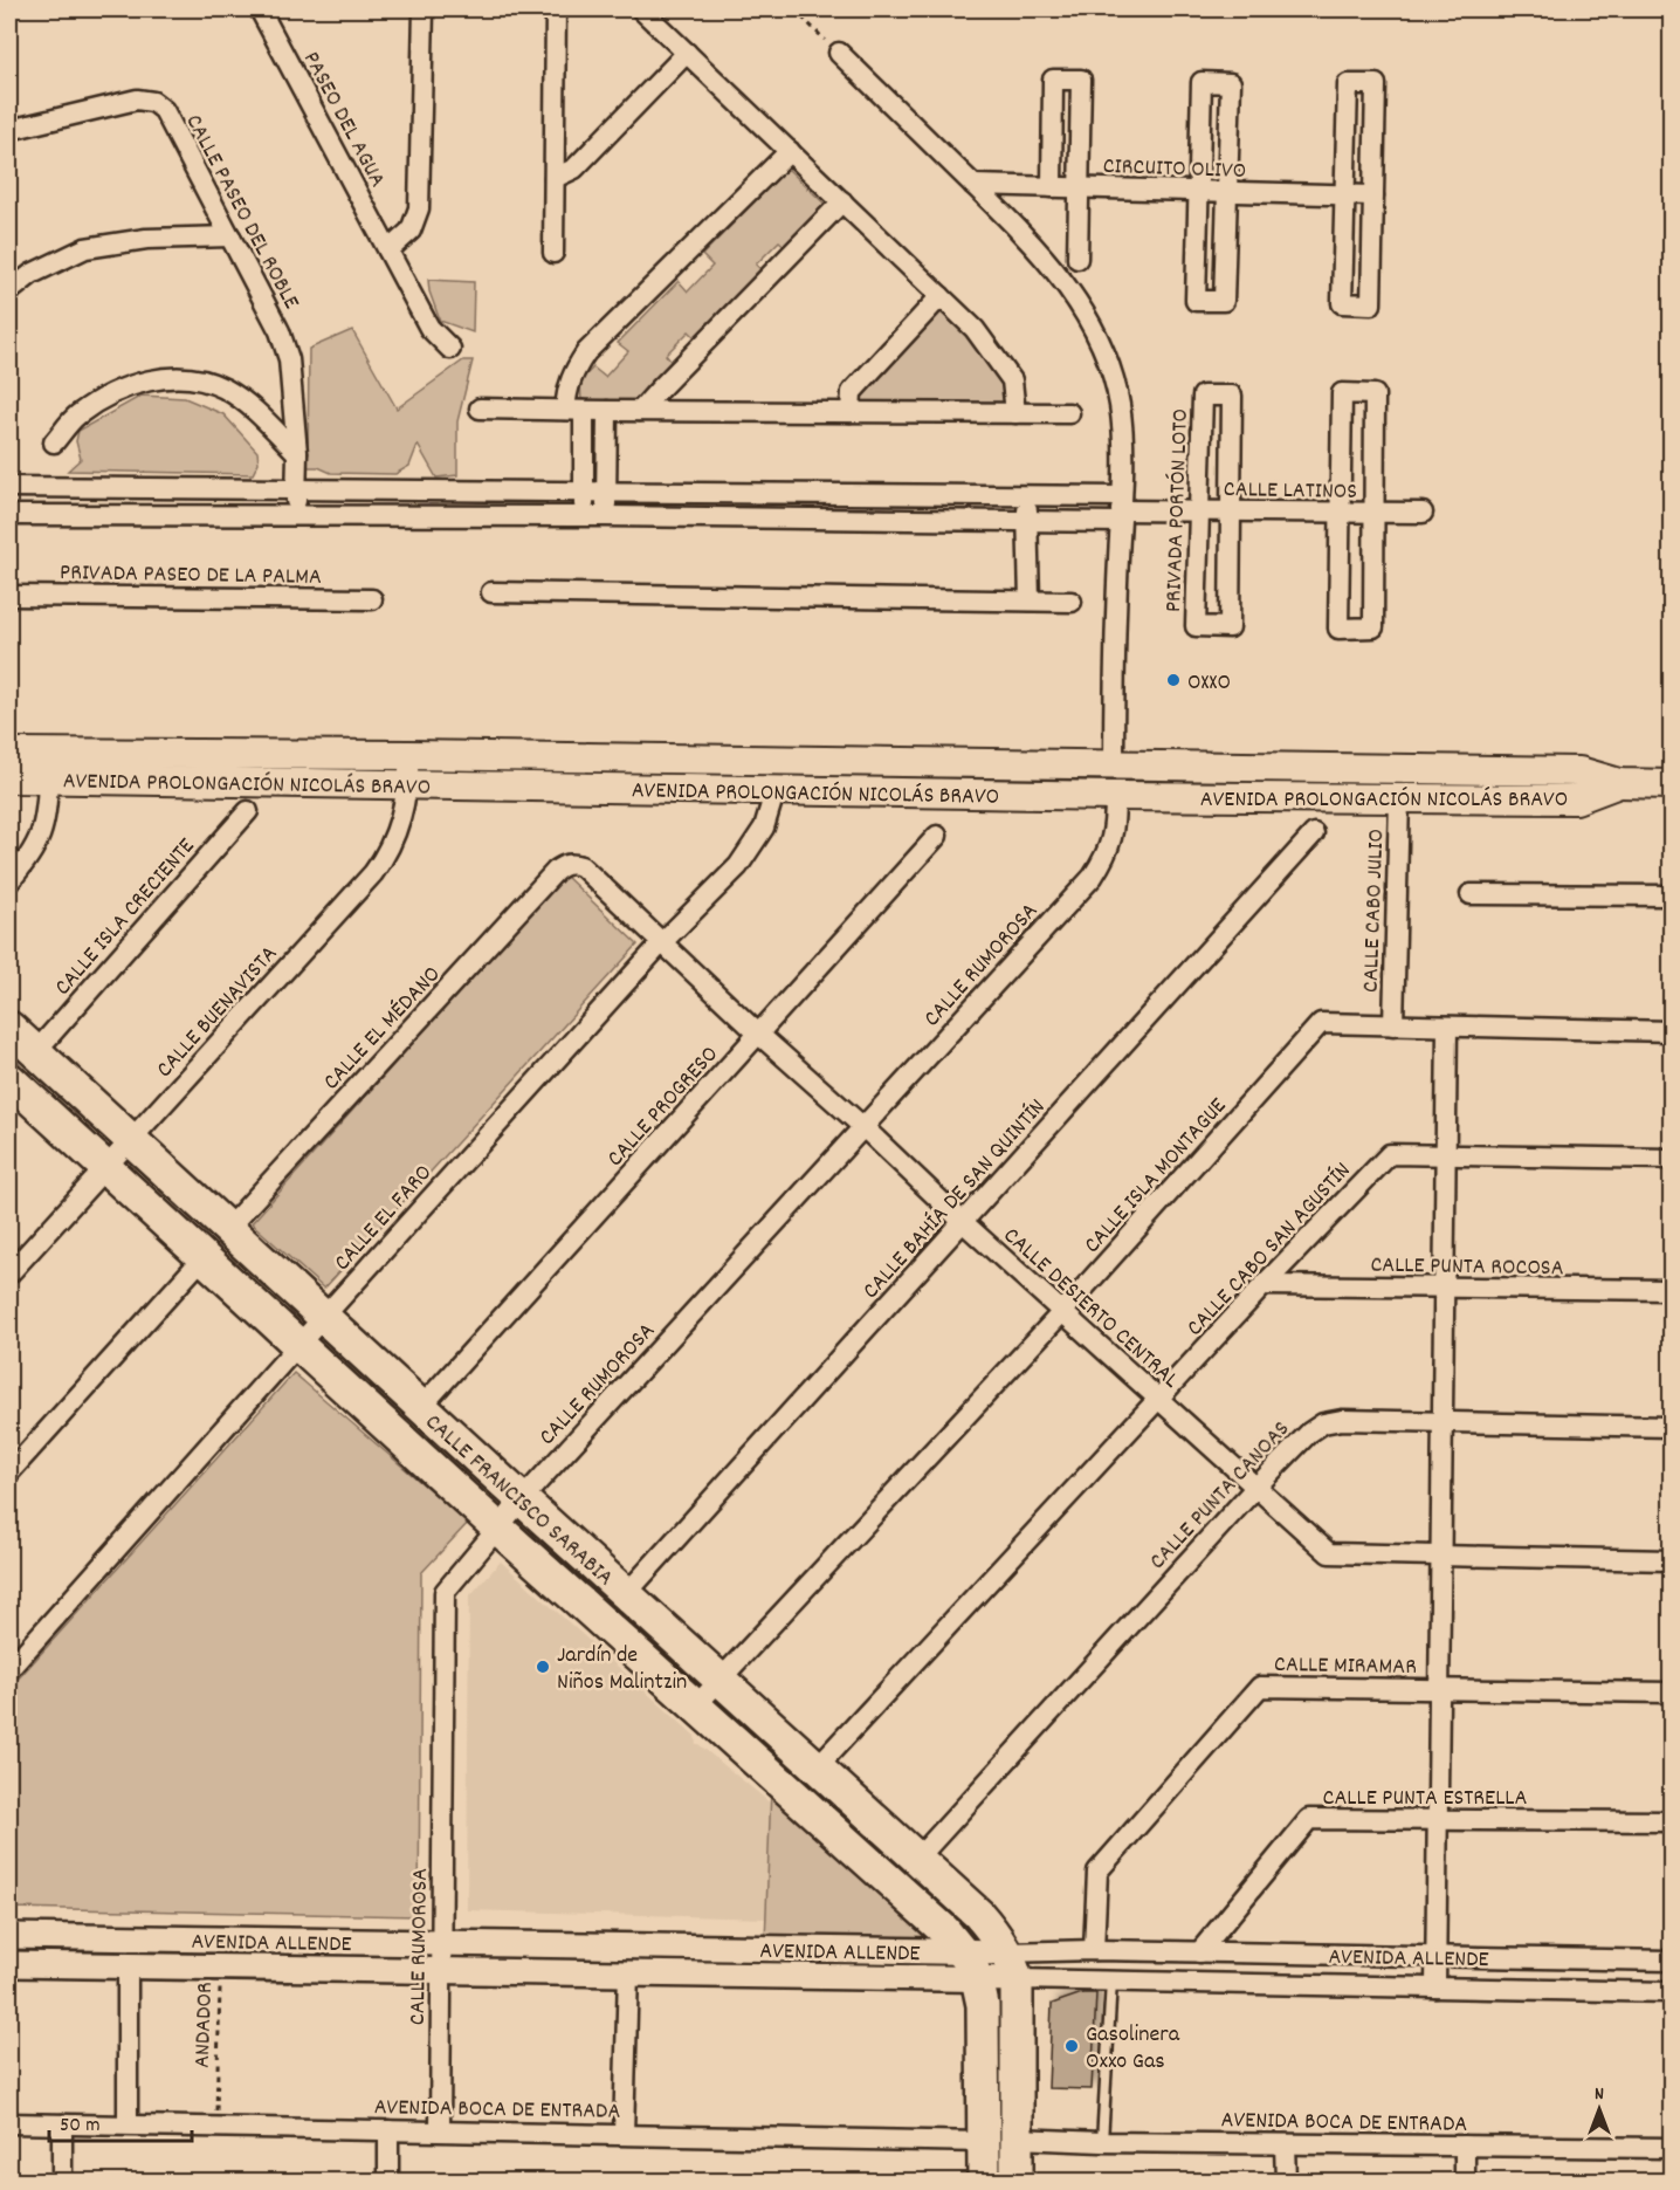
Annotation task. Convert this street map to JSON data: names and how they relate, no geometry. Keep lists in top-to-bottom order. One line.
{"streets":{"main road":["AVENIDA PROLONGACIÓN NICOLÁS BRAVO","CALLE FRANCISCO SARABIA"],"street":["PASEO DEL AGUA","CIRCUITO OLIVO","CALLE PASEO DEL ROBLE","CALLE LATINOS","PRIVADA PORTÓN LOTO","PRIVADA PASEO DE LA PALMA","CALLE CABO JULIO","CALLE ISLA CRECIENTE","CALLE RUMOROSA","CALLE BUENAVISTA","CALLE EL MÉDANO","CALLE PROGRESO","CALLE ISLA MONTAGUE","CALLE BAHÍA DE SAN QUINTÍN","CALLE EL FARO","CALLE CABO SAN AGUSTÍN","CALLE PUNTA ROCOSA","CALLE DESIERTO CENTRAL","CALLE PUNTA CANOAS","CALLE MIRAMAR","CALLE PUNTA ESTRELLA","AVENIDA ALLENDE","AVENIDA BOCA DE ENTRADA"],"path":["ANDADOR"]},"crossings":[["CALLE LATINOS","PRIVADA PORTÓN LOTO"],["AVENIDA PROLONGACIÓN NICOLÁS BRAVO","CALLE CABO JULIO"],["AVENIDA PROLONGACIÓN NICOLÁS BRAVO","CALLE RUMOROSA"],["AVENIDA PROLONGACIÓN NICOLÁS BRAVO","CALLE BUENAVISTA"],["AVENIDA PROLONGACIÓN NICOLÁS BRAVO","CALLE EL FARO"],["CALLE CABO JULIO","CALLE ISLA MONTAGUE"],["CALLE ISLA CRECIENTE","CALLE FRANCISCO SARABIA"],["CALLE RUMOROSA","CALLE DESIERTO CENTRAL"],["CALLE RUMOROSA","CALLE FRANCISCO SARABIA"],["CALLE RUMOROSA","AVENIDA ALLENDE"],["CALLE RUMOROSA","AVENIDA BOCA DE ENTRADA"],["CALLE BUENAVISTA","CALLE FRANCISCO SARABIA"],["CALLE EL MÉDANO","CALLE DESIERTO CENTRAL"],["CALLE EL MÉDANO","CALLE FRANCISCO SARABIA"],["CALLE PROGRESO","CALLE DESIERTO CENTRAL"],["CALLE PROGRESO","CALLE FRANCISCO SARABIA"],["CALLE ISLA MONTAGUE","CALLE DESIERTO CENTRAL"],["CALLE ISLA MONTAGUE","CALLE FRANCISCO SARABIA"],["CALLE BAHÍA DE SAN QUINTÍN","CALLE DESIERTO CENTRAL"],["CALLE BAHÍA DE SAN QUINTÍN","CALLE FRANCISCO SARABIA"],["CALLE EL FARO","CALLE DESIERTO CENTRAL"],["CALLE EL FARO","CALLE FRANCISCO SARABIA"],["CALLE CABO SAN AGUSTÍN","CALLE PUNTA ROCOSA"],["CALLE CABO SAN AGUSTÍN","CALLE DESIERTO CENTRAL"],["CALLE CABO SAN AGUSTÍN","CALLE FRANCISCO SARABIA"],["CALLE DESIERTO CENTRAL","CALLE PUNTA CANOAS"],["CALLE PUNTA CANOAS","CALLE FRANCISCO SARABIA"],["CALLE FRANCISCO SARABIA","AVENIDA ALLENDE"],["CALLE MIRAMAR","AVENIDA ALLENDE"],["CALLE PUNTA ESTRELLA","AVENIDA ALLENDE"],["AVENIDA ALLENDE","ANDADOR"],["ANDADOR","AVENIDA BOCA DE ENTRADA"]],"places":["OXXO","Jardín de Niños Malintzin","Gasolinera Oxxo Gas"],"scale_bar":"50 m","north":"top"}
